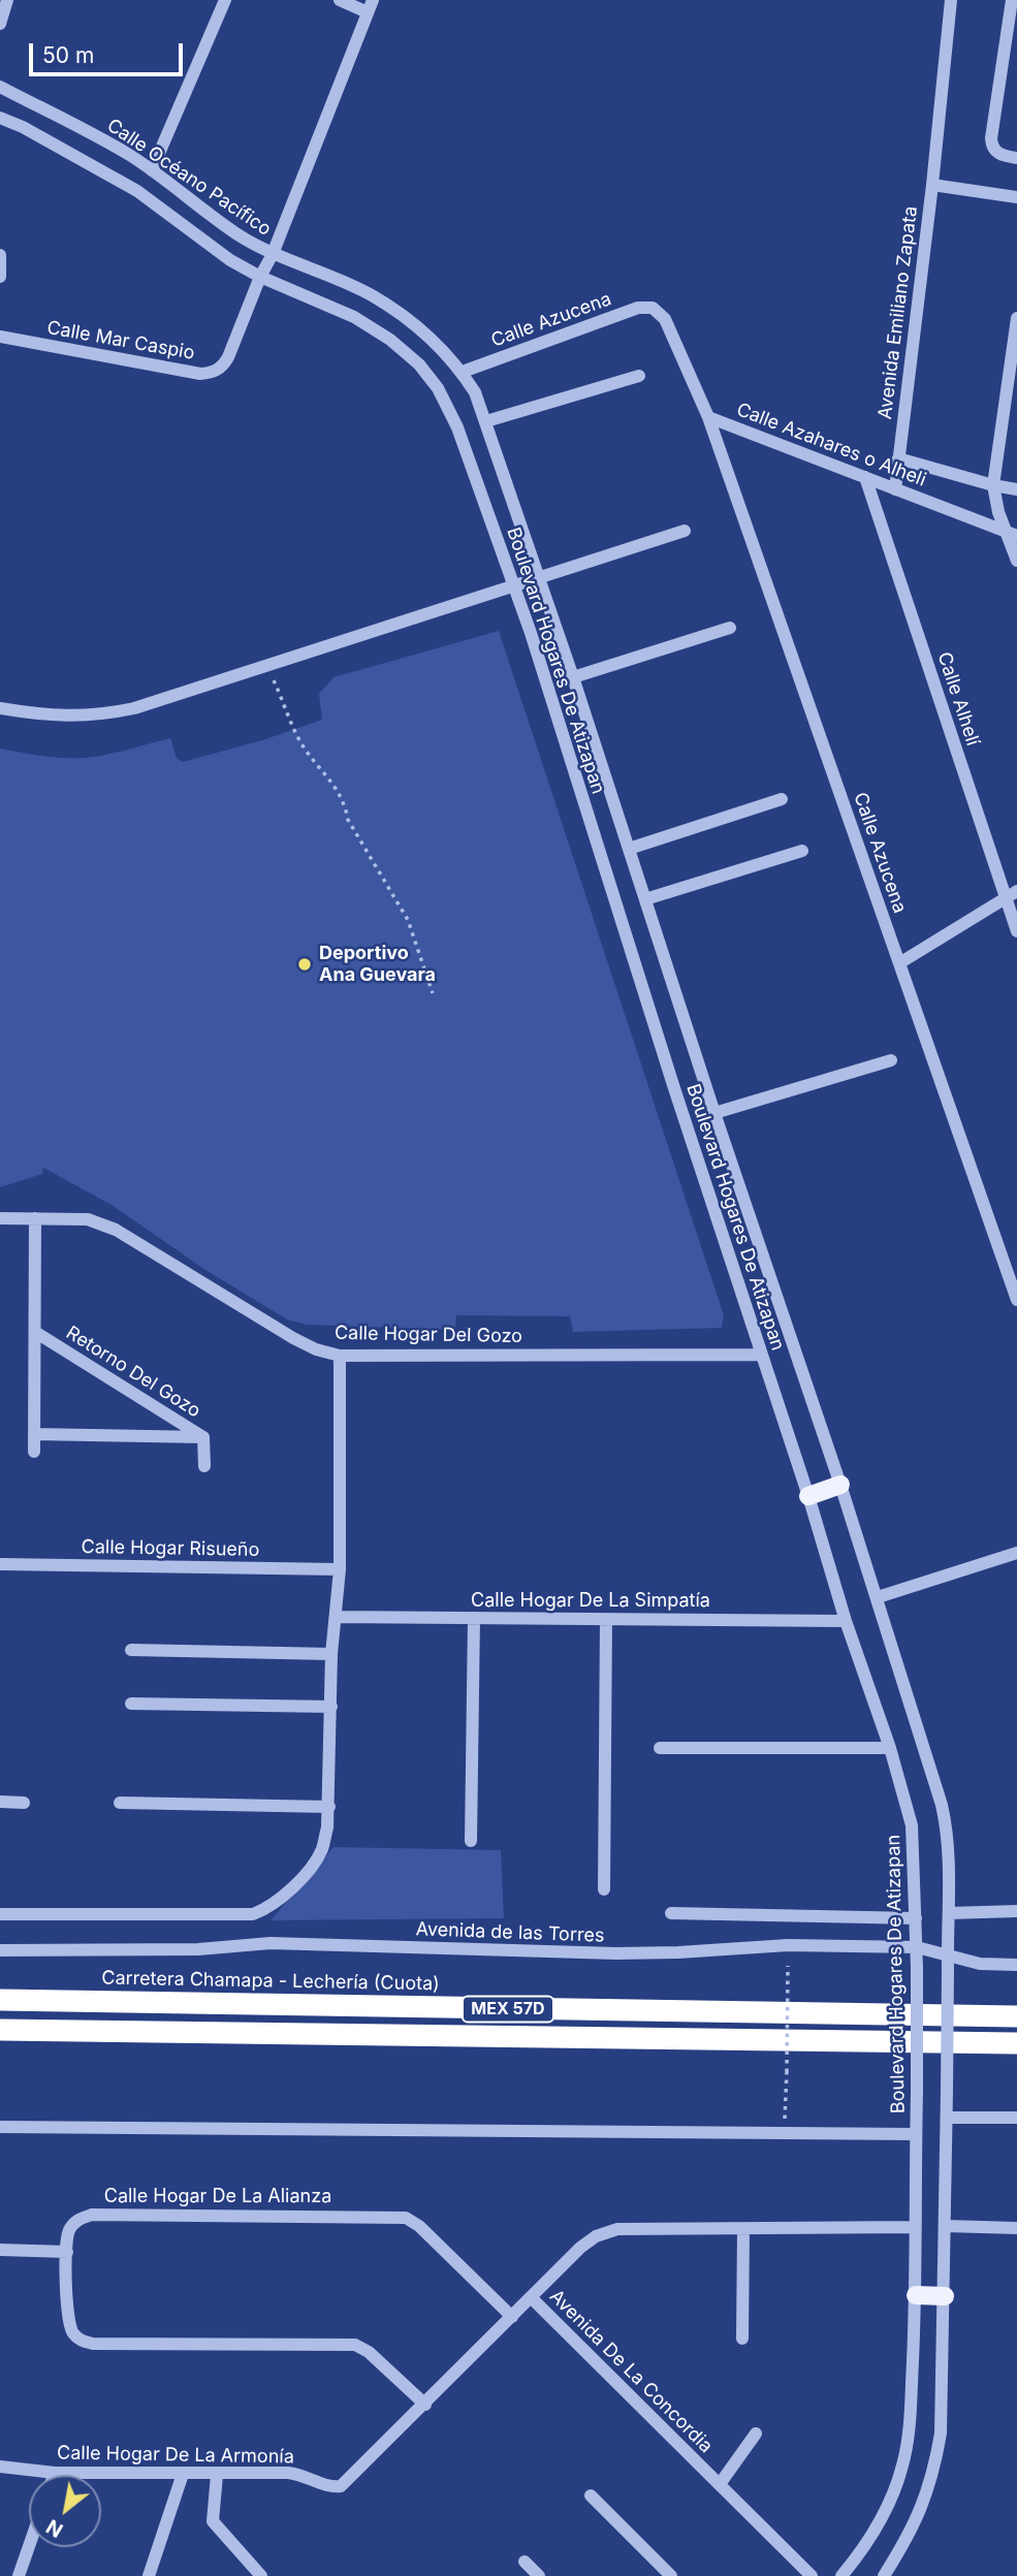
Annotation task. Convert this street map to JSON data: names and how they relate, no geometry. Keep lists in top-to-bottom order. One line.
{"streets":{"highway":["Carretera Chamapa - Lechería (Cuota)","MEX 57D"],"street":["Calle Océano Pacífico","Avenida Emiliano Zapata","Calle Azucena","Calle Mar Caspio","Calle Azahares o Alheli","Boulevard Hogares De Atizapan","Calle Alhelí","Calle Hogar Del Gozo","Retorno Del Gozo","Calle Hogar Risueño","Calle Hogar De La Simpatía","Avenida de las Torres","Calle Hogar De La Alianza","Avenida De La Concordia","Calle Hogar De La Armonía"]},"crossings":[["Calle Océano Pacífico","Calle Azucena"],["Calle Océano Pacífico","Boulevard Hogares De Atizapan"],["Avenida Emiliano Zapata","Calle Azahares o Alheli"],["Calle Azucena","Calle Azahares o Alheli"],["Calle Azucena","Boulevard Hogares De Atizapan"],["Calle Mar Caspio","Boulevard Hogares De Atizapan"],["Calle Azahares o Alheli","Calle Alhelí"],["Boulevard Hogares De Atizapan","Calle Hogar Del Gozo"],["Boulevard Hogares De Atizapan","Calle Hogar De La Simpatía"],["Boulevard Hogares De Atizapan","Avenida de las Torres"],["Boulevard Hogares De Atizapan","Avenida De La Concordia"],["Calle Hogar Del Gozo","Retorno Del Gozo"],["Calle Hogar De La Alianza","Calle Hogar De La Armonía"],["Avenida De La Concordia","Calle Hogar De La Armonía"]],"places":["Deportivo Ana Guevara"],"scale_bar":"50 m","north":"bottom left"}
